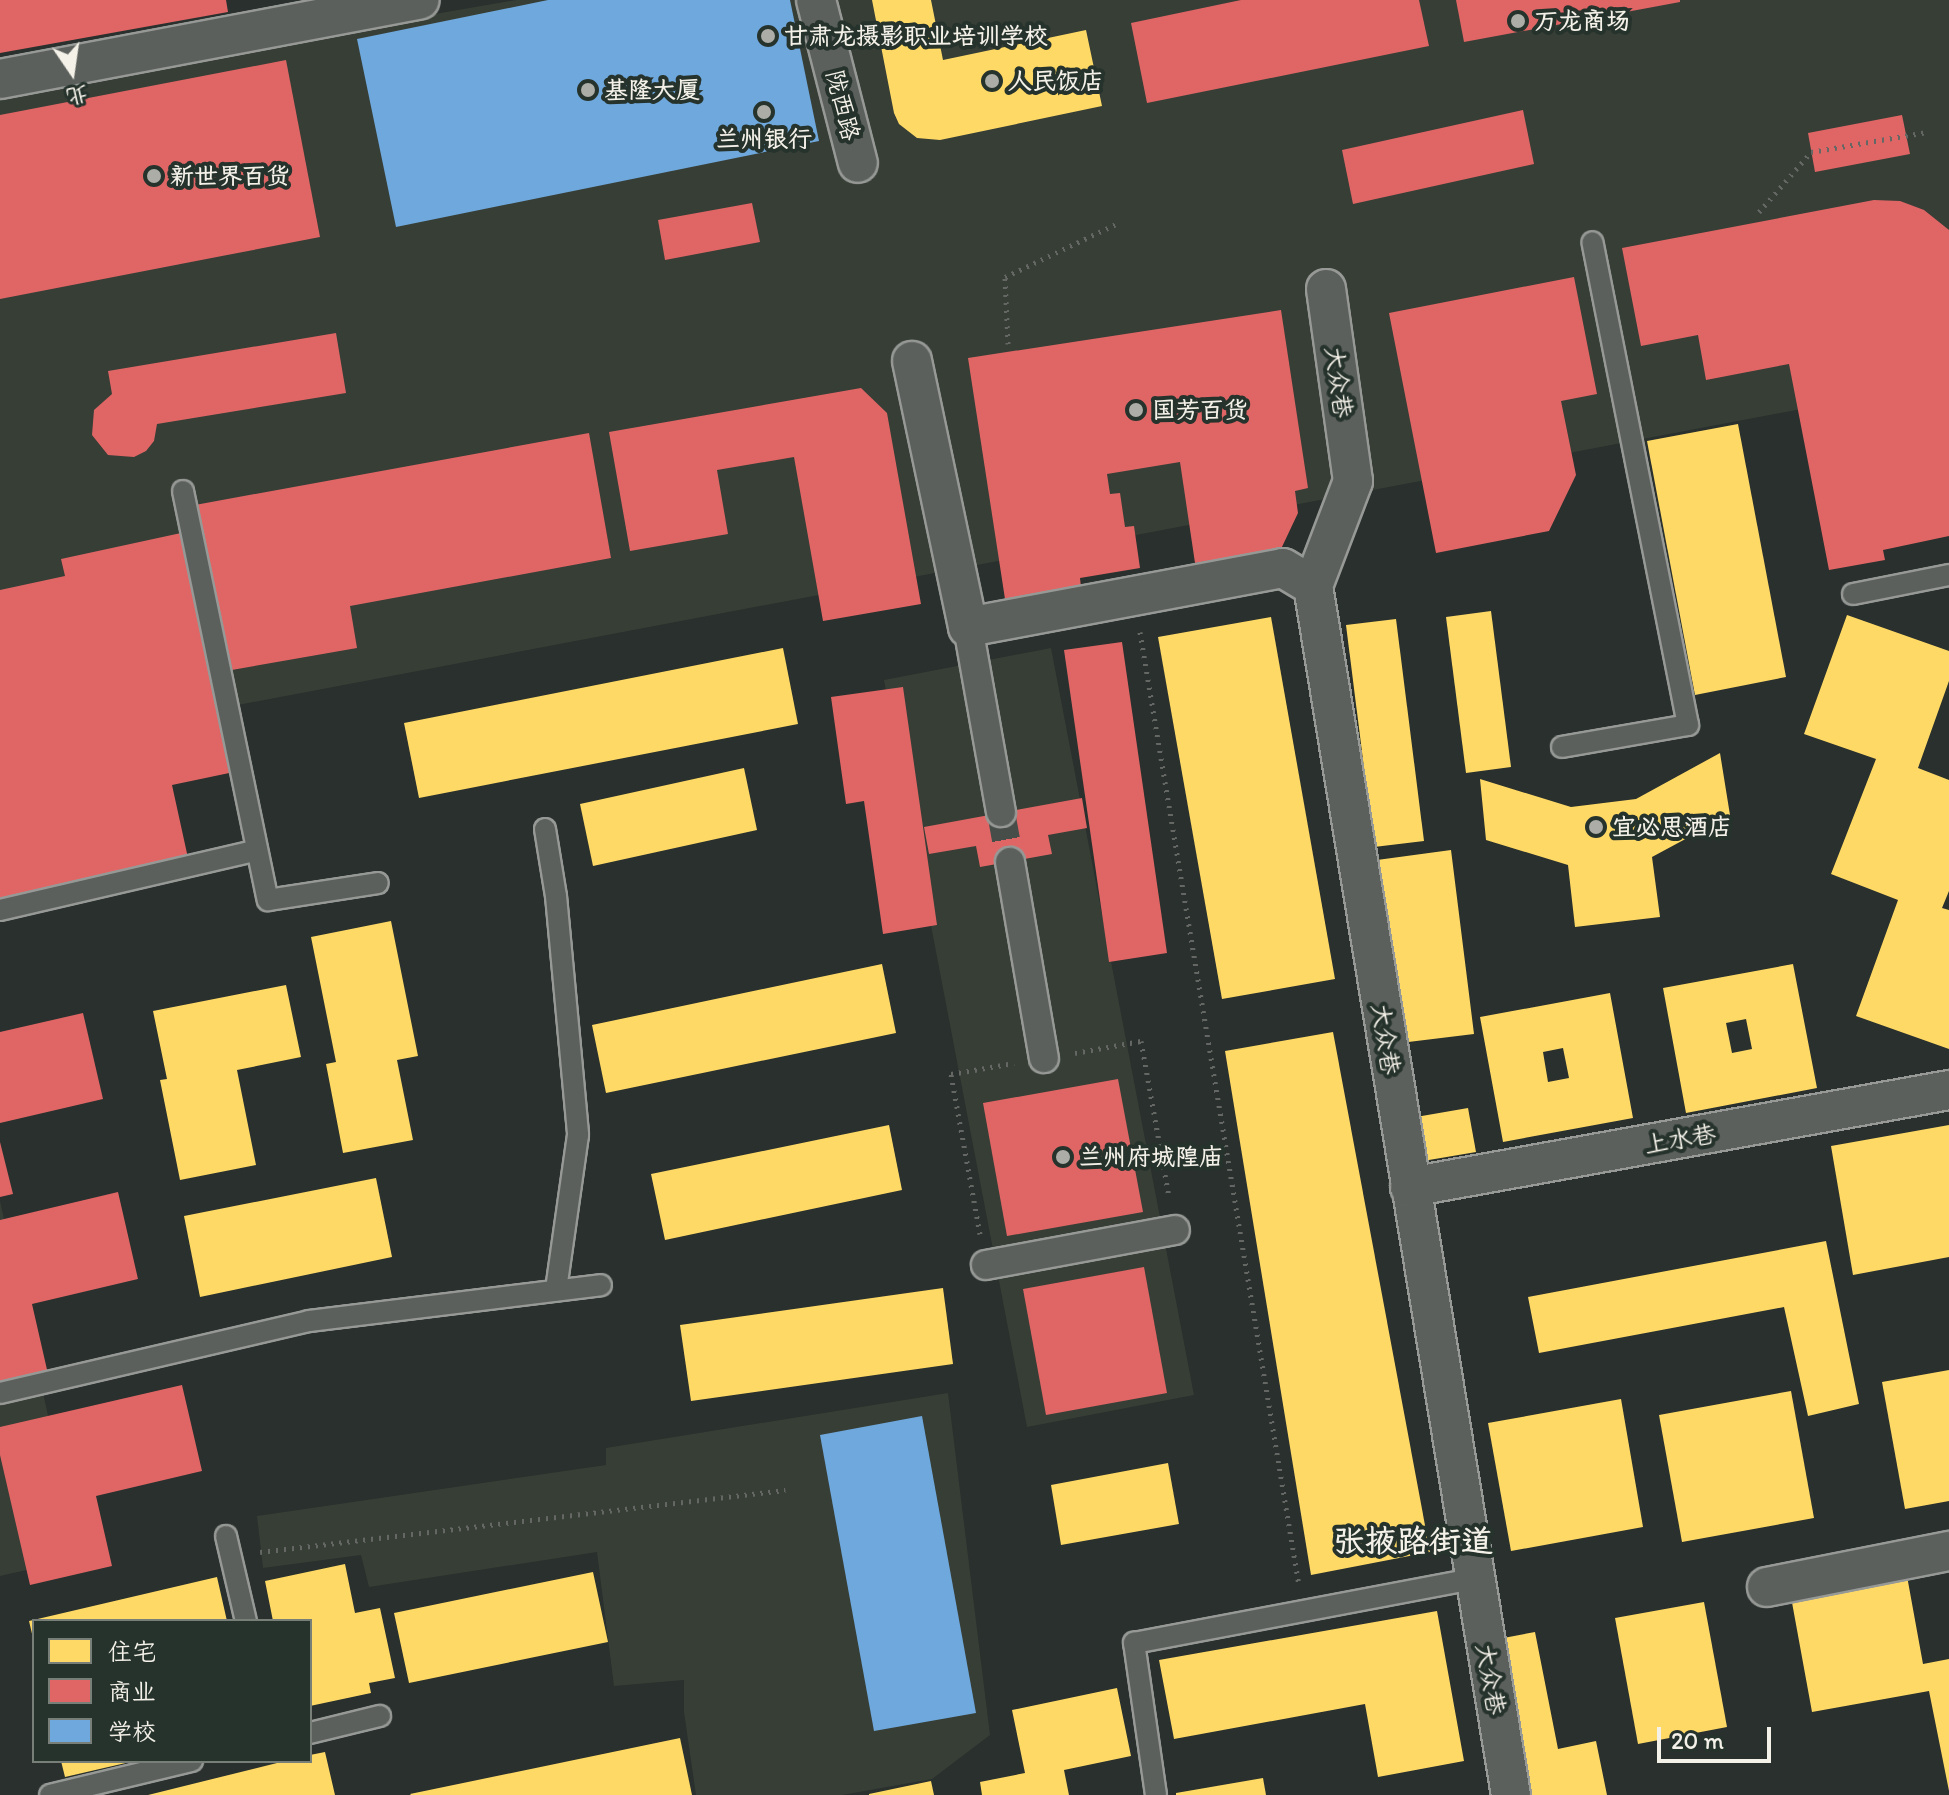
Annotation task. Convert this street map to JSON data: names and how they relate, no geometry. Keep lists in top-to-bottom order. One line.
{"streets":{"street":["陇西路","大众巷","上水巷"]},"crossings":[["大众巷","上水巷"]],"districts":["张掖路街道"],"places":["万龙商场","甘肃龙摄影职业培训学校","人民饭店","基隆大厦","兰州银行","新世界百货","国芳百货","宜必思酒店","兰州府城隍庙"],"legend":["住宅","商业","学校"],"scale_bar":"20 m","north":"bottom"}
